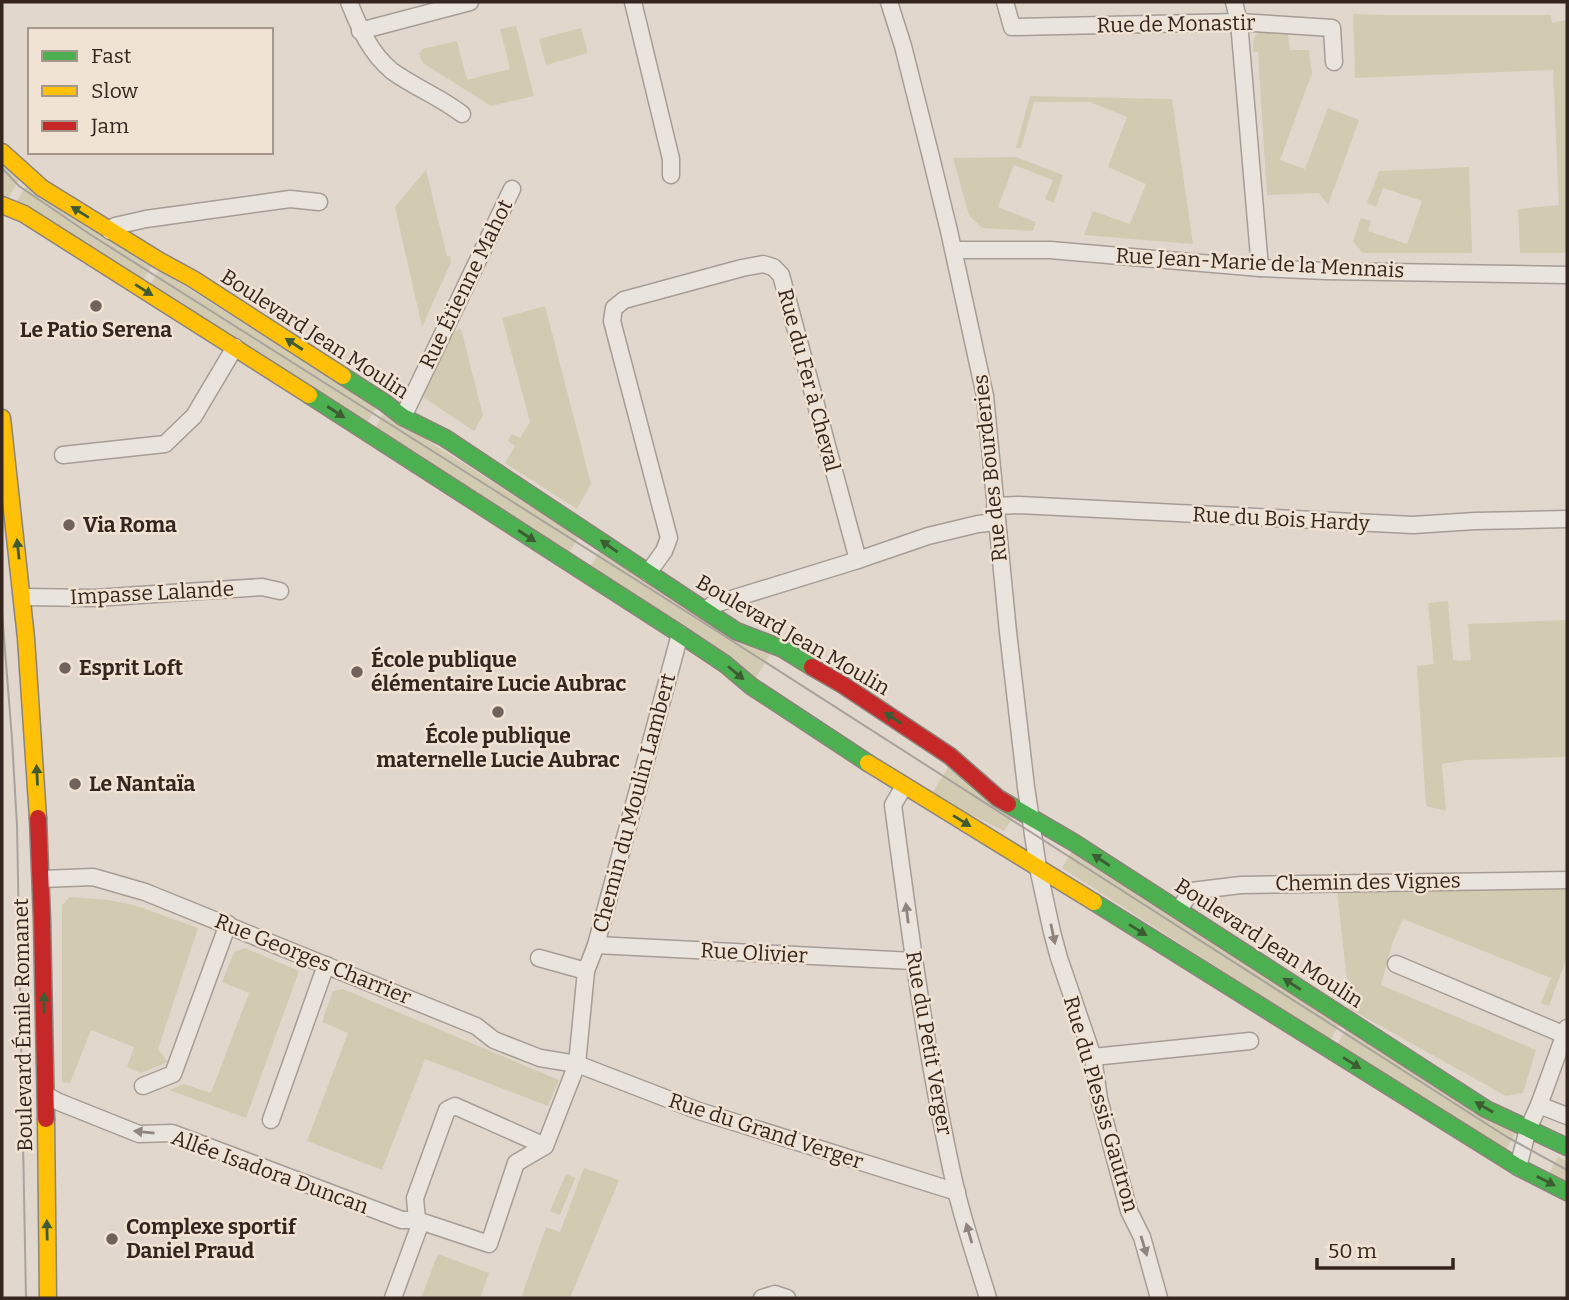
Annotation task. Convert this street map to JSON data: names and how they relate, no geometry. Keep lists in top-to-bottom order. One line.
{"streets":{"main road":["Boulevard Jean Moulin","Boulevard Émile Romanet"],"street":["Rue de Monastir","Rue Jean-Marie de la Mennais","Rue Étienne Mahot","Rue du Fer à Cheval","Rue des Bourderies","Rue du Bois Hardy","Impasse Lalande","Chemin du Moulin Lambert","Chemin des Vignes","Rue Olivier","Rue Georges Charrier","Rue du Petit Verger","Rue du Plessis Gautron","Rue du Grand Verger","Allée Isadora Duncan"]},"crossings":[["Rue Jean-Marie de la Mennais","Rue des Bourderies"],["Rue Étienne Mahot","Boulevard Jean Moulin"],["Boulevard Jean Moulin","Rue du Fer à Cheval"],["Boulevard Jean Moulin","Rue des Bourderies"],["Boulevard Jean Moulin","Rue du Bois Hardy"],["Boulevard Jean Moulin","Chemin des Vignes"],["Rue du Fer à Cheval","Rue du Bois Hardy"],["Rue des Bourderies","Rue du Bois Hardy"],["Rue des Bourderies","Rue du Plessis Gautron"],["Impasse Lalande","Boulevard Émile Romanet"],["Chemin du Moulin Lambert","Rue Olivier"],["Chemin du Moulin Lambert","Rue Georges Charrier"],["Chemin du Moulin Lambert","Rue du Grand Verger"],["Chemin du Moulin Lambert","Allée Isadora Duncan"],["Rue Olivier","Rue du Petit Verger"],["Rue Georges Charrier","Boulevard Émile Romanet"],["Rue Georges Charrier","Rue du Grand Verger"],["Boulevard Émile Romanet","Allée Isadora Duncan"],["Rue du Petit Verger","Rue du Grand Verger"]],"one_way":["Boulevard Émile Romanet","Rue du Petit Verger","Rue du Plessis Gautron","Allée Isadora Duncan"],"places":["Le Patio Serena","Via Roma","Esprit Loft","École publique élémentaire Lucie Aubrac","École publique maternelle Lucie Aubrac","Le Nantaïa","Complexe sportif Daniel Praud"],"legend":["Fast","Slow","Jam"],"scale_bar":"50 m"}
